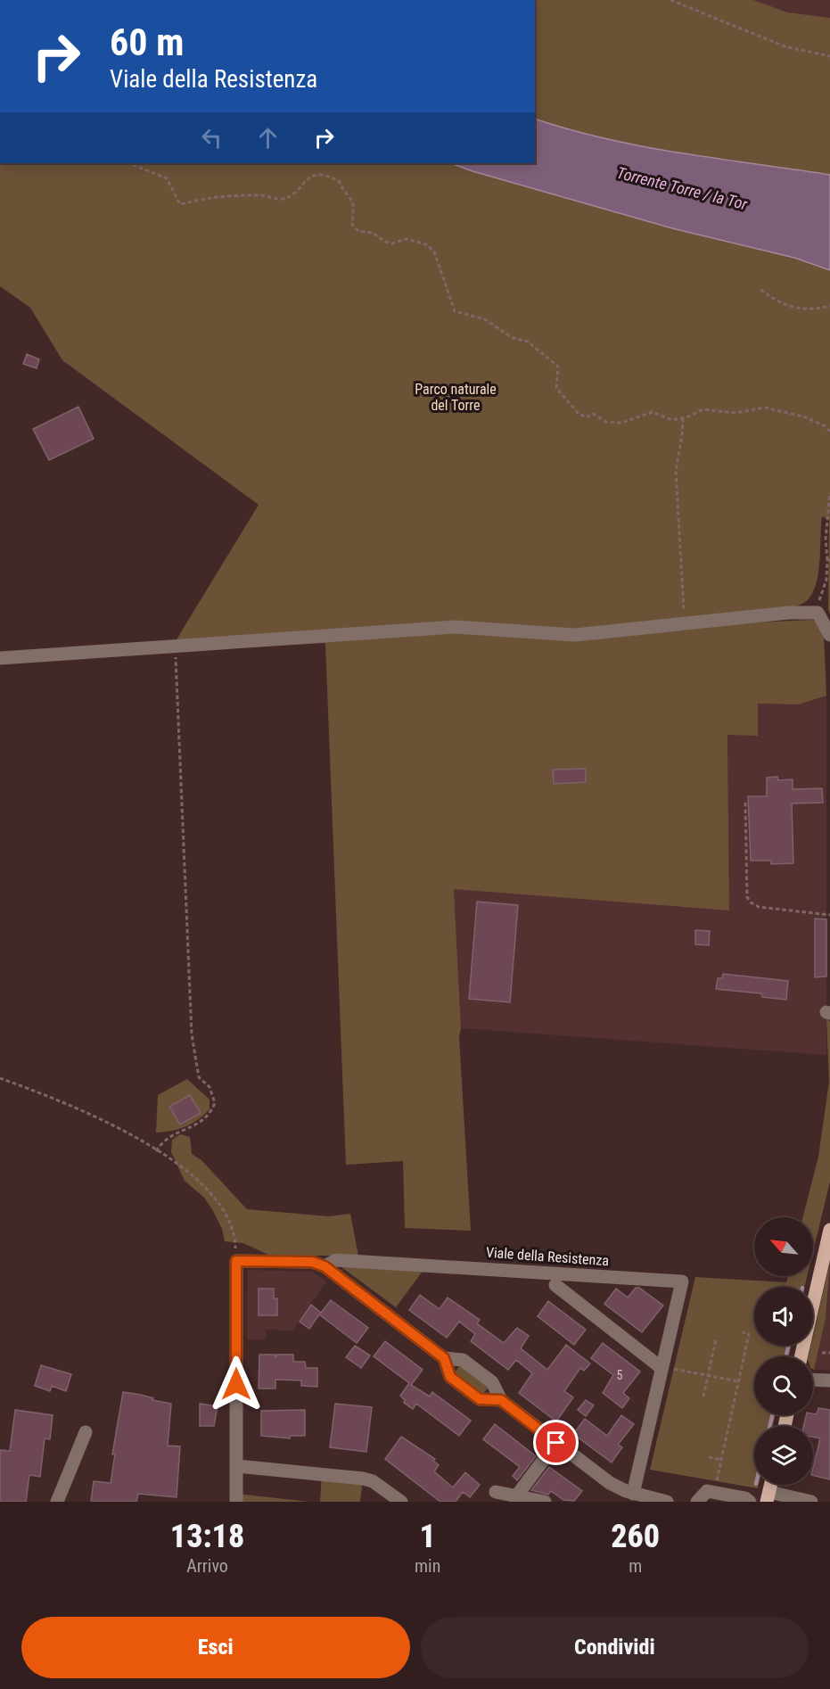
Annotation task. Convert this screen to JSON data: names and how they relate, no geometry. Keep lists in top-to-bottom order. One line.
{"streets":{"street":["Viale della Resistenza"]},"water":["Torrente Torre / la Tor"],"parks":["Parco naturale del Torre"],"house_numbers":["5"],"north":"top left","page":{"turn":["60 m","Viale della Resistenza"],"eta":["13:18","Arrivo","1","min","260","m"],"buttons":["Esci","Condividi"]}}
